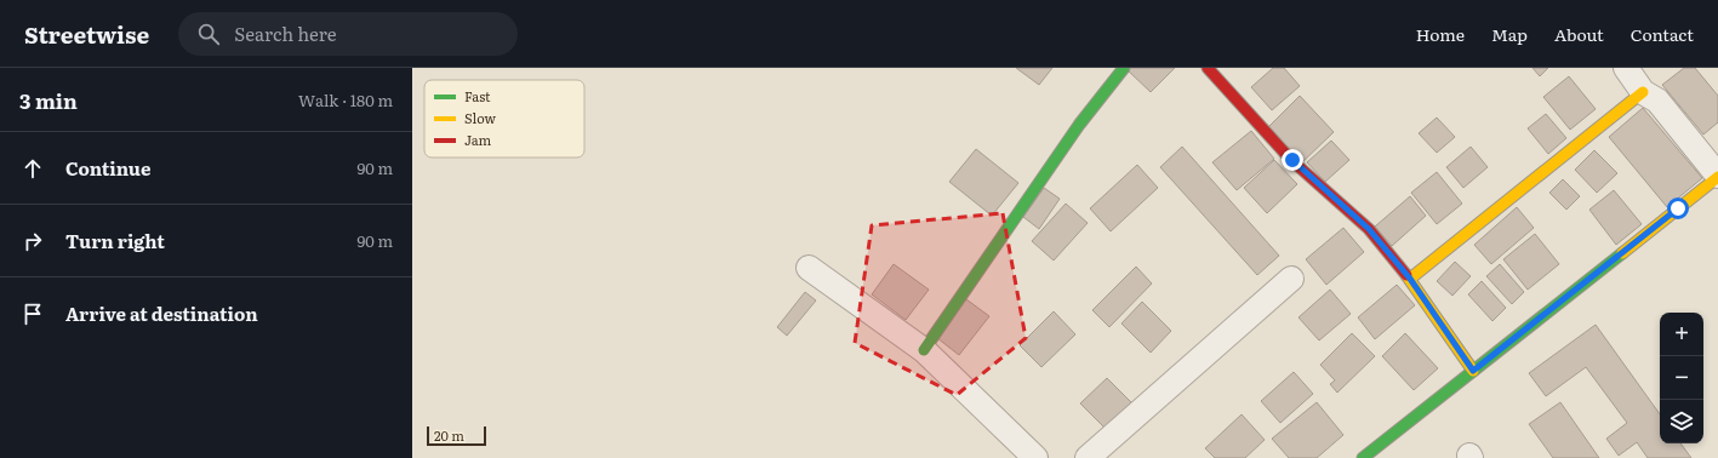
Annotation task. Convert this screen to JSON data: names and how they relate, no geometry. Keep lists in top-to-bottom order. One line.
{"legend":["Fast","Slow","Jam"],"scale_bar":"20 m","page":{"header":"Streetwise","search":"Search here","nav":["Home","Map","About","Contact"],"heading":["3 min","Walk · 180 m"],"list":[["Continue","90 m"],["Turn right","90 m"],"Arrive at destination"],"map_buttons":["+","−"],"scale":"20 m"}}
